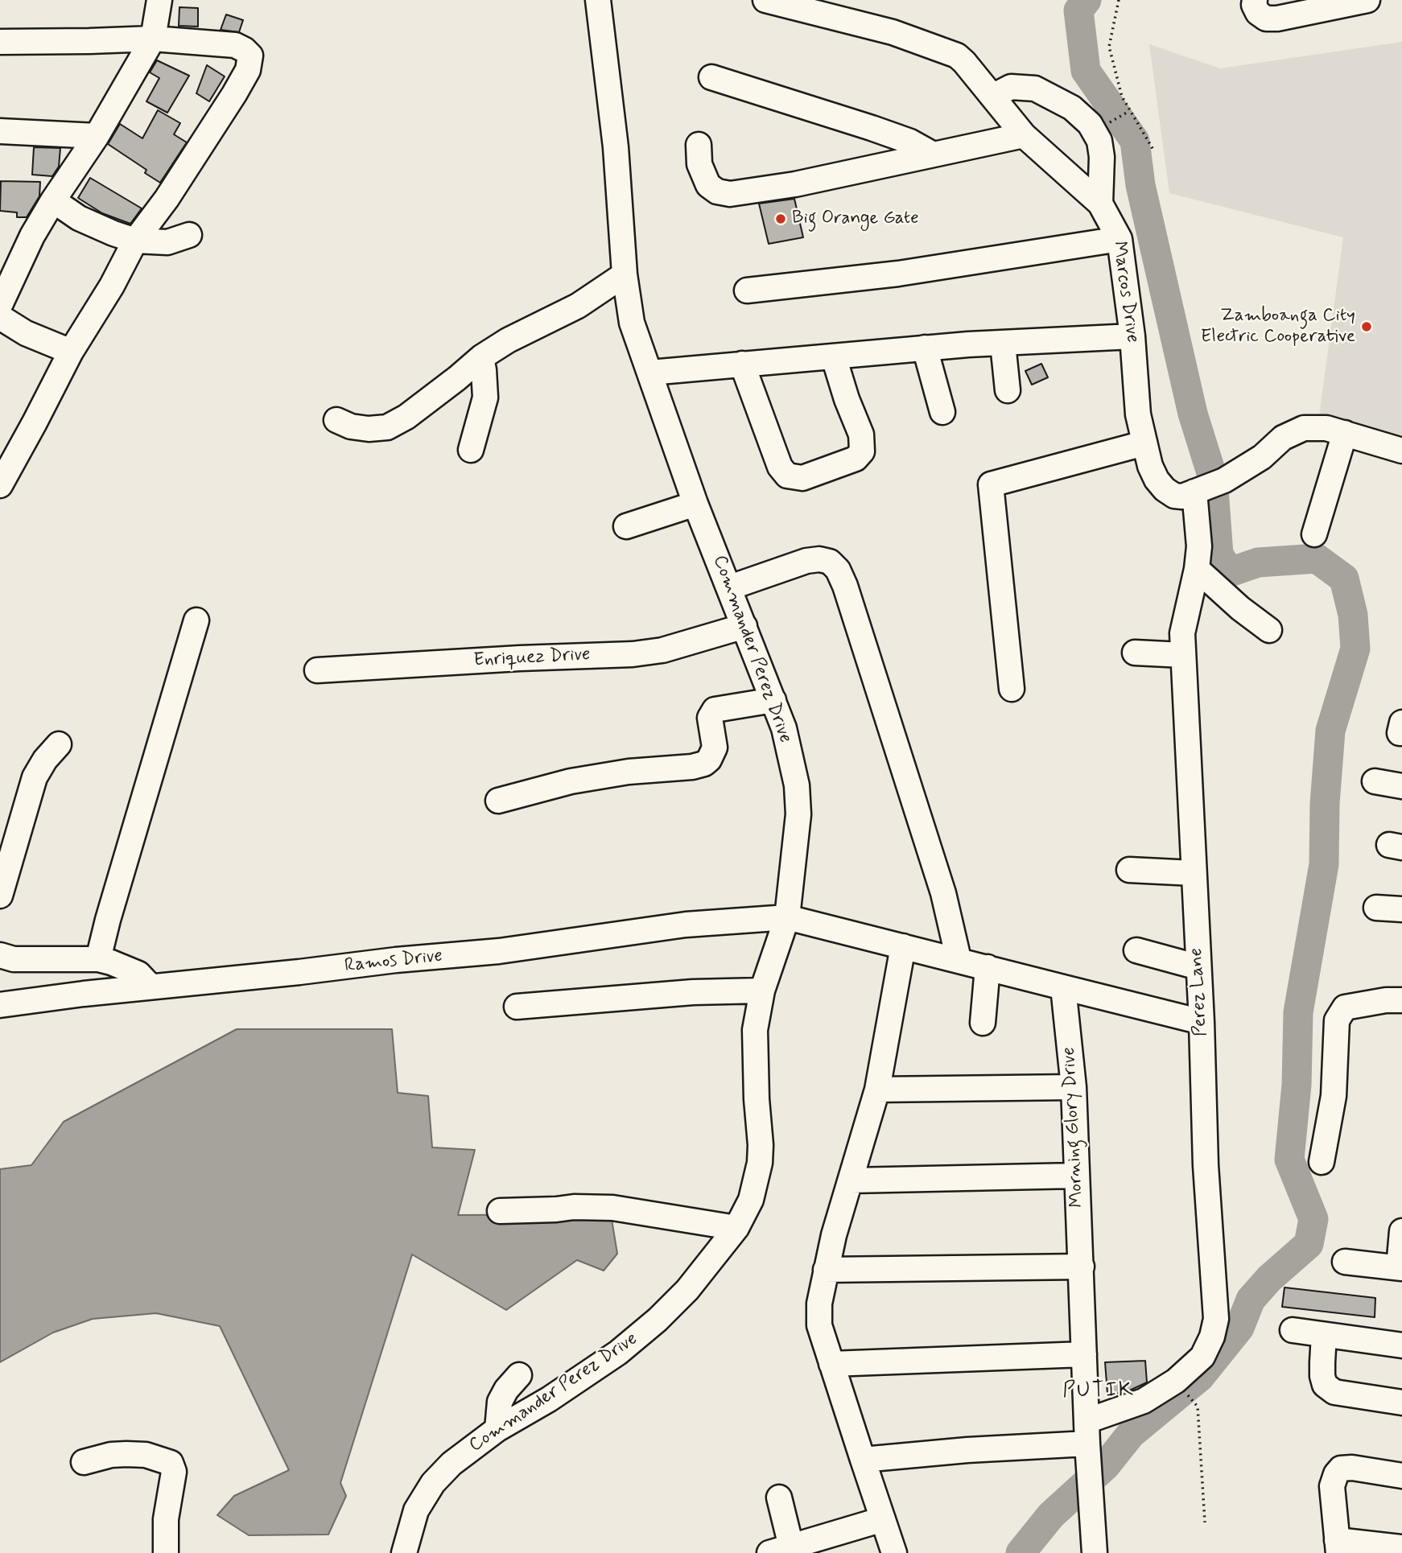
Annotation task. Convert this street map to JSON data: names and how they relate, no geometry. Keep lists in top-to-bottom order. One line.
{"streets":{"street":["Marcos Drive","Commander Perez Drive","Enriquez Drive","Ramos Drive","Perez Lane","Morning Glory Drive"]},"crossings":[["Marcos Drive","Perez Lane"],["Commander Perez Drive","Enriquez Drive"],["Commander Perez Drive","Ramos Drive"],["Perez Lane","Morning Glory Drive"]],"districts":["PUTIK"],"places":["Big Orange Gate","Zamboanga City Electric Cooperative"]}
